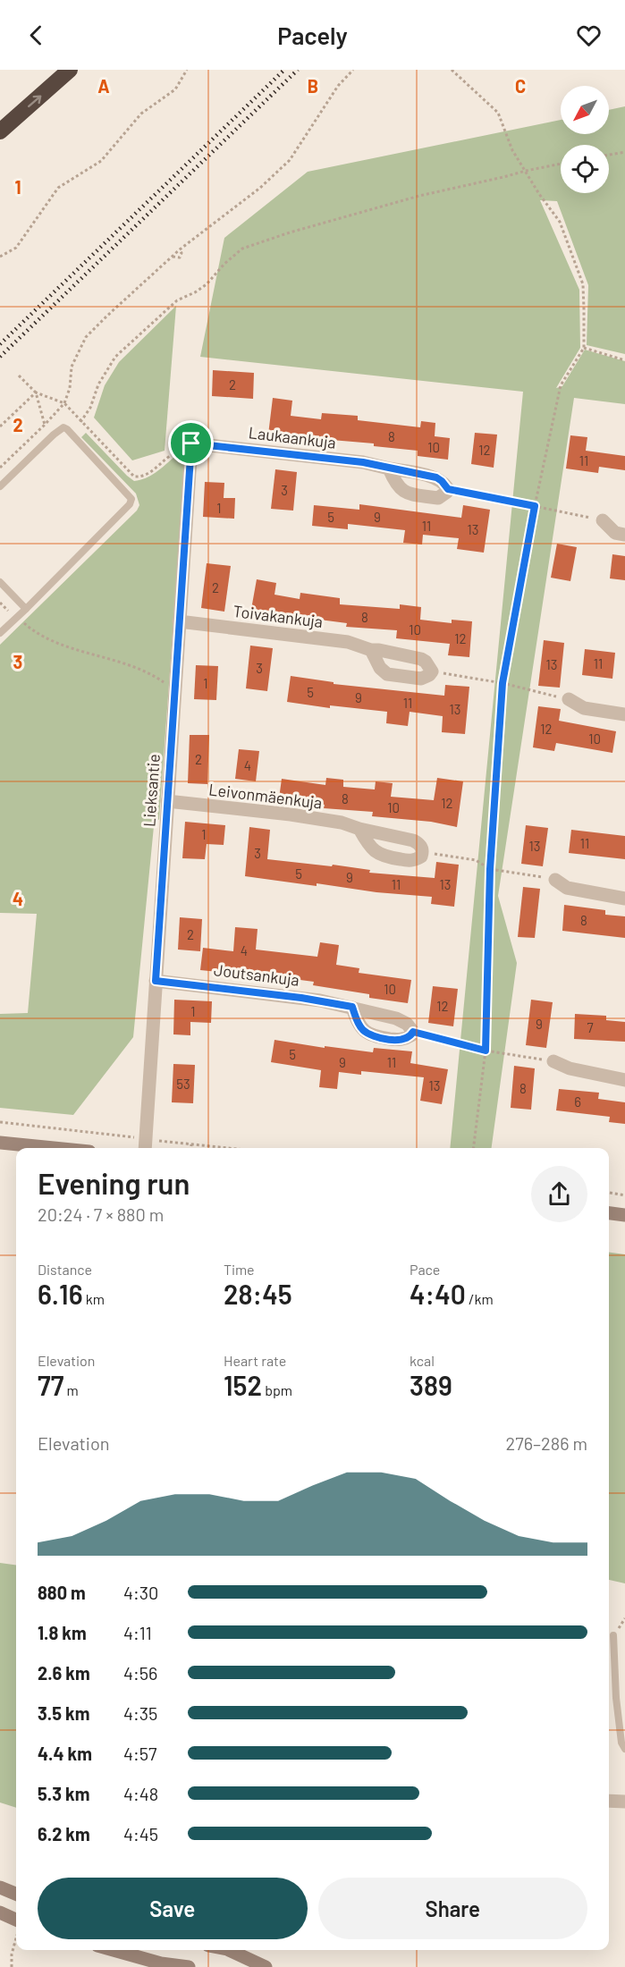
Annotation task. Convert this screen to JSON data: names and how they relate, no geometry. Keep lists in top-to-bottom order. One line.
{"streets":{"street":["Laukaankuja","Toivakankuja","Lieksantie","Leivonmäenkuja","Joutsankuja"]},"crossings":[["Laukaankuja","Lieksantie"],["Toivakankuja","Lieksantie"],["Lieksantie","Leivonmäenkuja"],["Lieksantie","Joutsankuja"]],"house_numbers":["2","8","10","12","11","3","1","5","9","11","13","2","8","10","12","11","13","3","1","5","9","11","13","12","10","2","4","8","12","10","1","11","13","3","5","9","11","13","8","2","4","10","12","1","9","7","5","9","11","53","13","8","6"],"north":"bottom left","page":{"header":"Pacely","heading":["Evening run","20:24 · 7 × 880 m"],"stats":[["Distance","6.16 km"],["Time","28:45"],["Pace","4:40 /km"],["Elevation","77 m"],["Heart rate","152 bpm"],["kcal","389"]],"chart":["Elevation","276–286 m"],"list":[{"name":"880 m","note":"4:30"},{"name":"1.8 km","note":"4:11"},{"name":"2.6 km","note":"4:56"},{"name":"3.5 km","note":"4:35"},{"name":"4.4 km","note":"4:57"},{"name":"5.3 km","note":"4:48"},{"name":"6.2 km","note":"4:45"}],"buttons":["Save","Share"]},"grid":{"columns":["A","B","C"],"rows":["1","2","3","4"]}}
